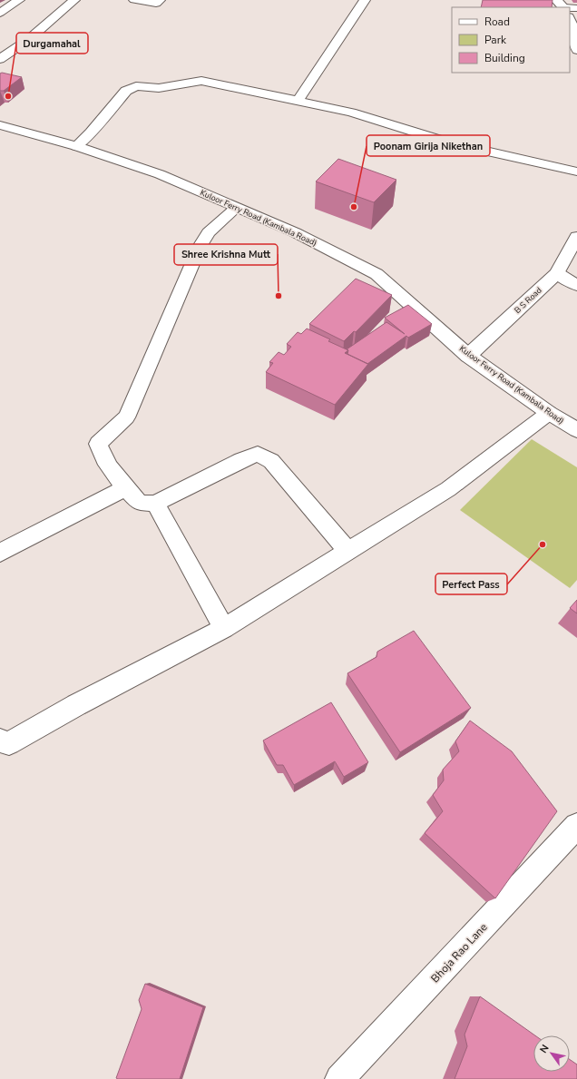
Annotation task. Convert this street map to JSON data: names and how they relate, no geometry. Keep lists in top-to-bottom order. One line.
{"streets":{"street":["Kuloor Ferry Road (Kambala Road)","B S Road","Bhoja Rao Lane"]},"crossings":[["Kuloor Ferry Road (Kambala Road)","B S Road"]],"places":["Durgamahal","Poonam Girija Nikethan","Shree Krishna Mutt","Perfect Pass"],"legend":["Road","Park","Building"],"north":"top left"}
